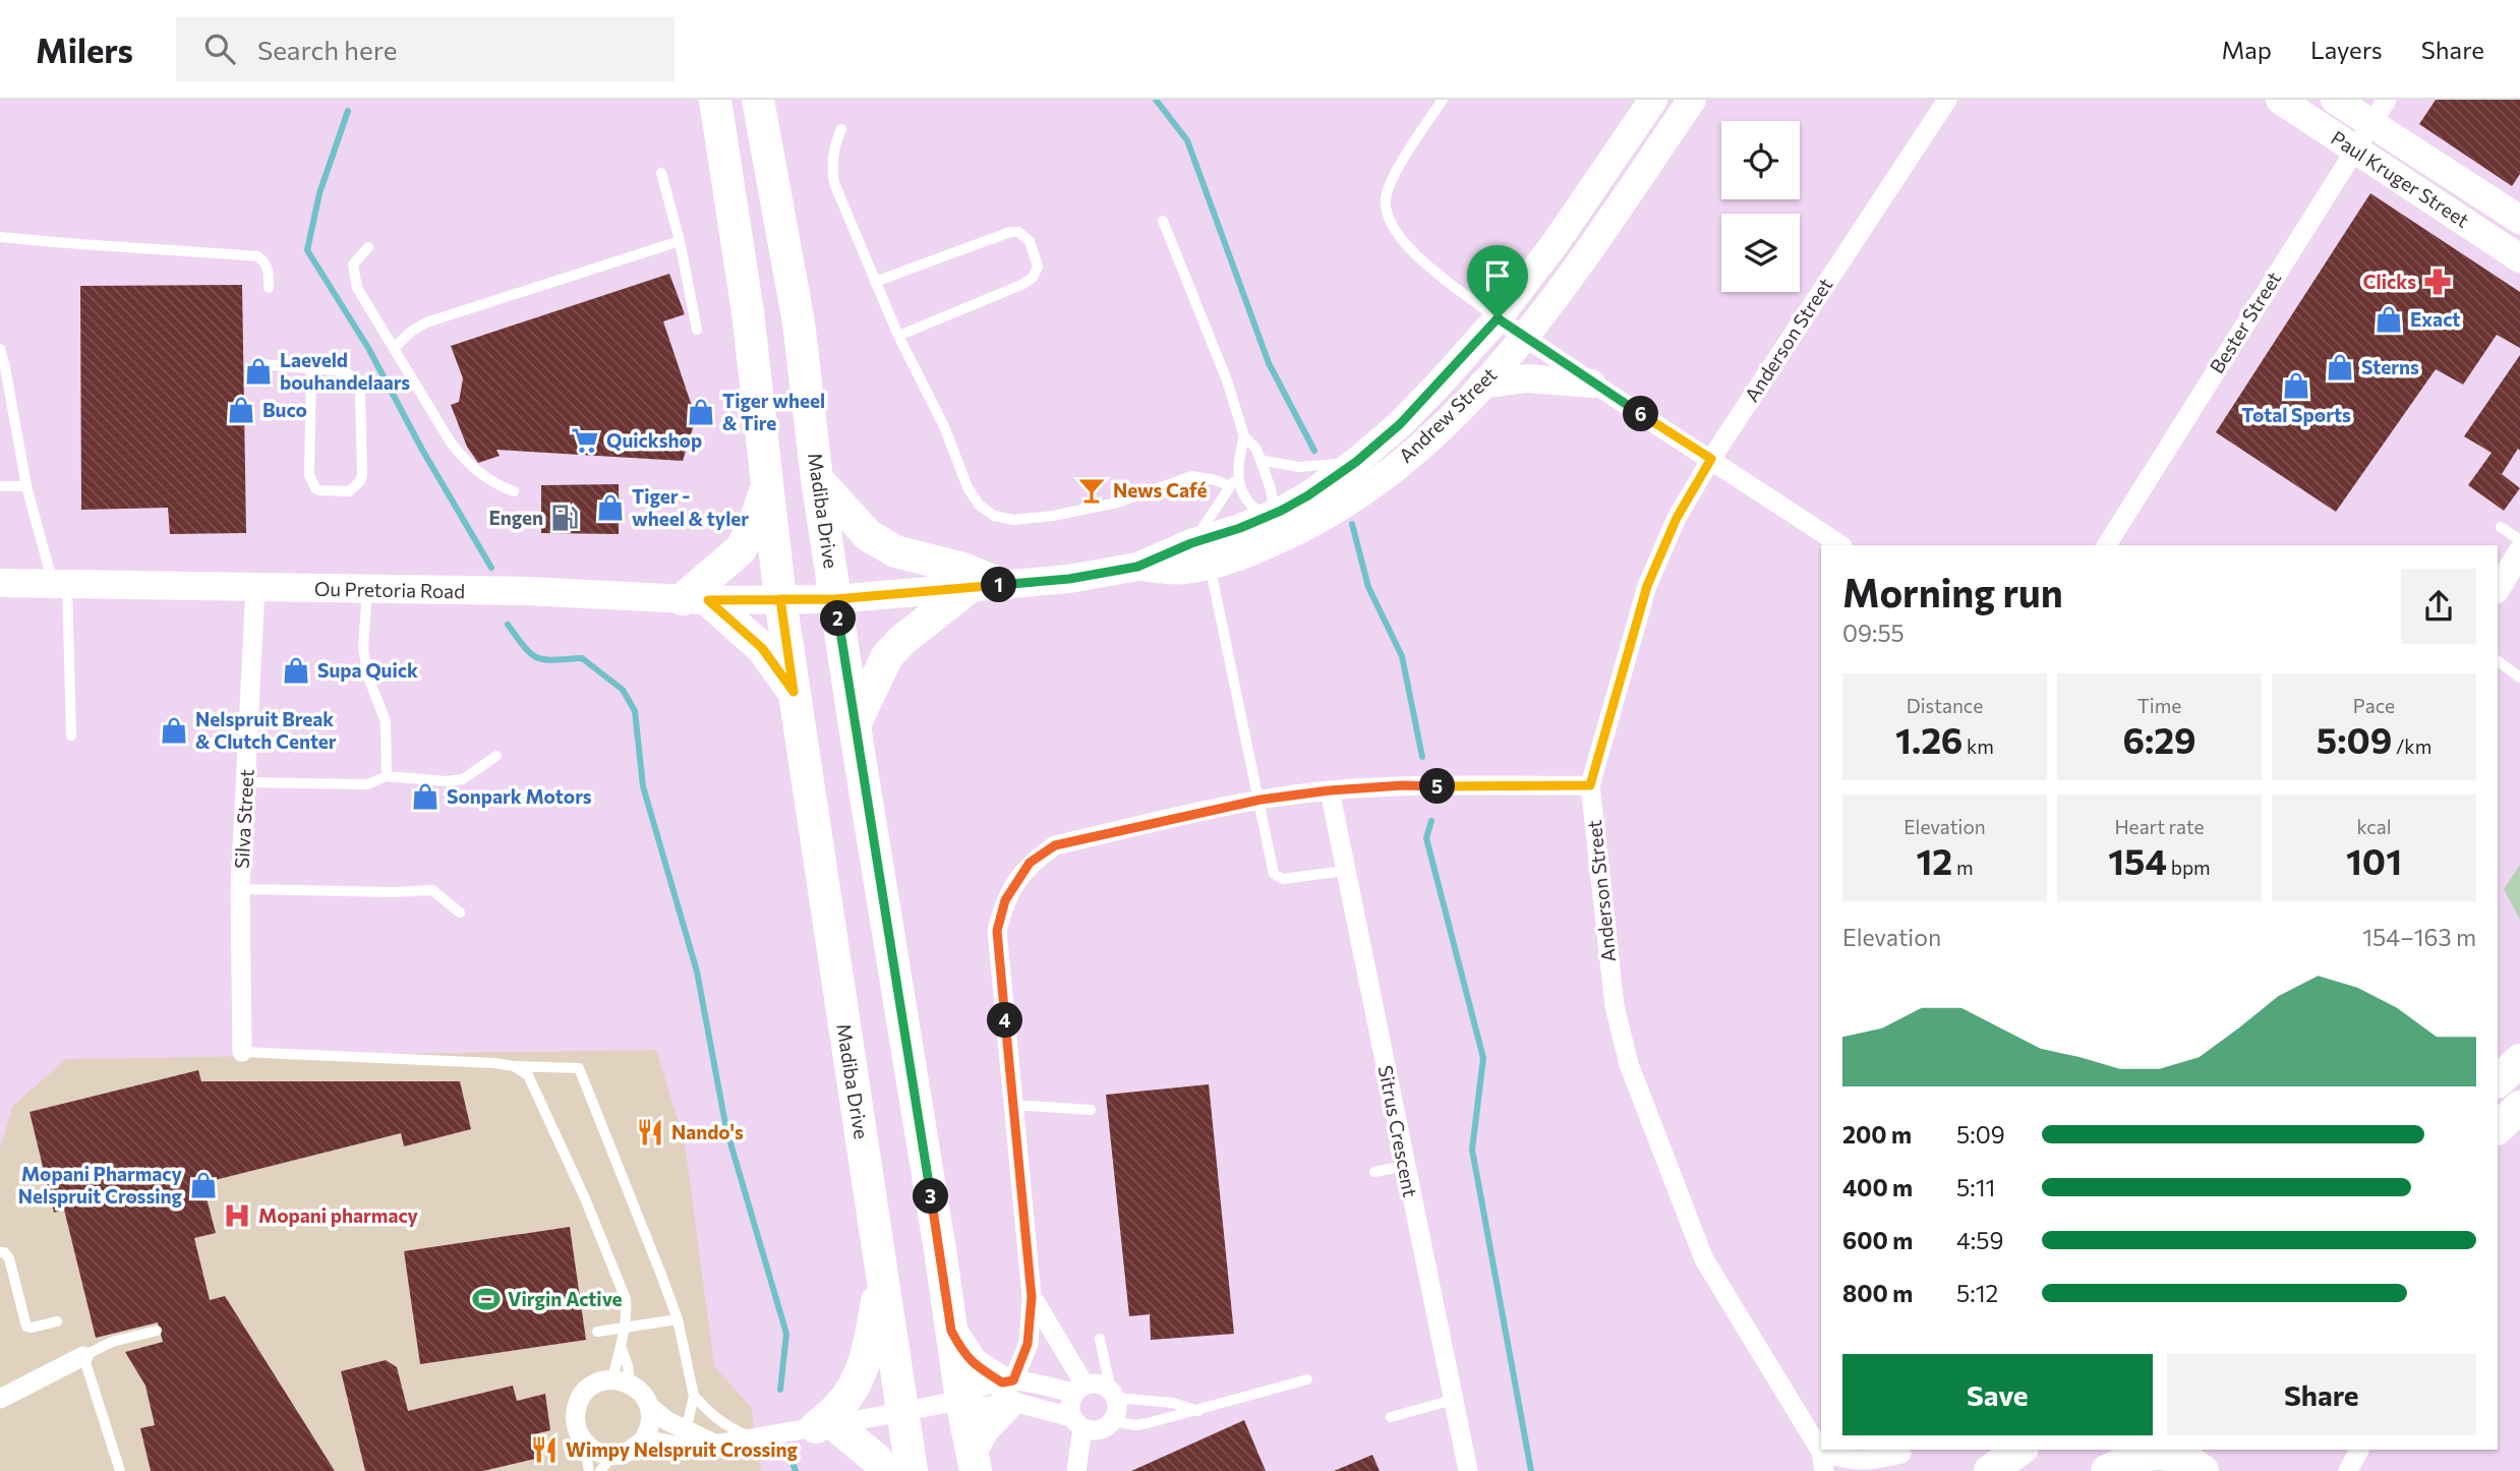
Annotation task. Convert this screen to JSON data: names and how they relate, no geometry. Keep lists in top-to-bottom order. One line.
{"streets":{"main road":["Paul Kruger Street","Andrew Street","Madiba Drive","Ou Pretoria Road"],"street":["Bester Street","Anderson Street","Silva Street","Sitrus Crescent"]},"crossings":[["Paul Kruger Street","Bester Street"],["Andrew Street","Madiba Drive"],["Andrew Street","Ou Pretoria Road"],["Madiba Drive","Ou Pretoria Road"],["Ou Pretoria Road","Silva Street"]],"places":{"pharmacy":["Clicks"],"shop":["Exact","Sterns","Laeveld bouhandelaars","Total Sports","Buco","Tiger wheel & Tire","Tiger - wheel & tyler","Supa Quick","Nelspruit Break & Clutch Center","Sonpark Motors","Mopani Pharmacy Nelspruit Crossing"],"supermarket":["Quickshop"],"bar":["News Café"],"fuel station":["Engen"],"restaurant":["Nando's","Wimpy Nelspruit Crossing"],"hospital":["Mopani pharmacy"],"sports":["Virgin Active"]},"page":{"header":"Milers","search":"Search here","nav":["Map","Layers","Share"],"pins":["6","1","2","5","4","3"],"heading":["Morning run","09:55"],"stats":[["Distance","1.26 km"],["Time","6:29"],["Pace","5:09 /km"],["Elevation","12 m"],["Heart rate","154 bpm"],["kcal","101"]],"chart":["Elevation","154–163 m"],"list":[{"name":"200 m","note":"5:09"},{"name":"400 m","note":"5:11"},{"name":"600 m","note":"4:59"},{"name":"800 m","note":"5:12"}],"buttons":["Save","Share"]}}
